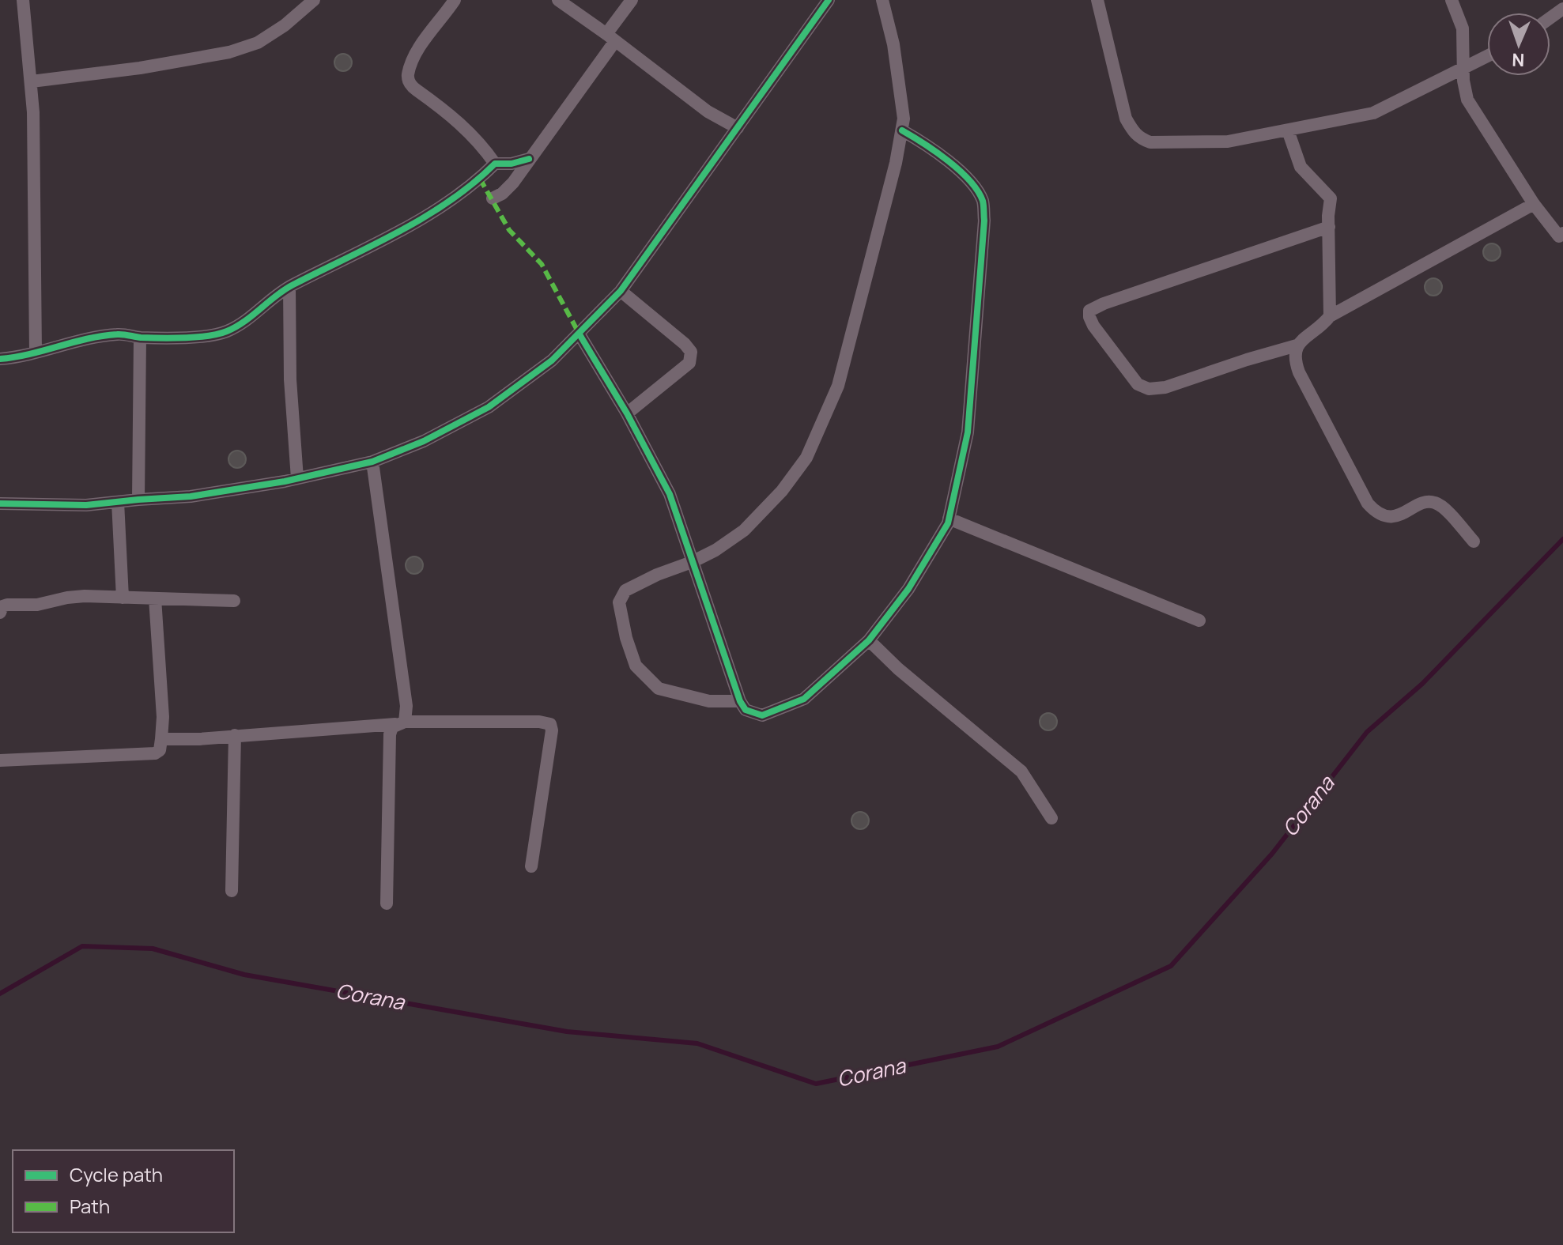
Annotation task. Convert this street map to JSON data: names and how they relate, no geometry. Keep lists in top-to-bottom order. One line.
{"water":["Corana"],"legend":["Cycle path","Path"],"north":"bottom"}
